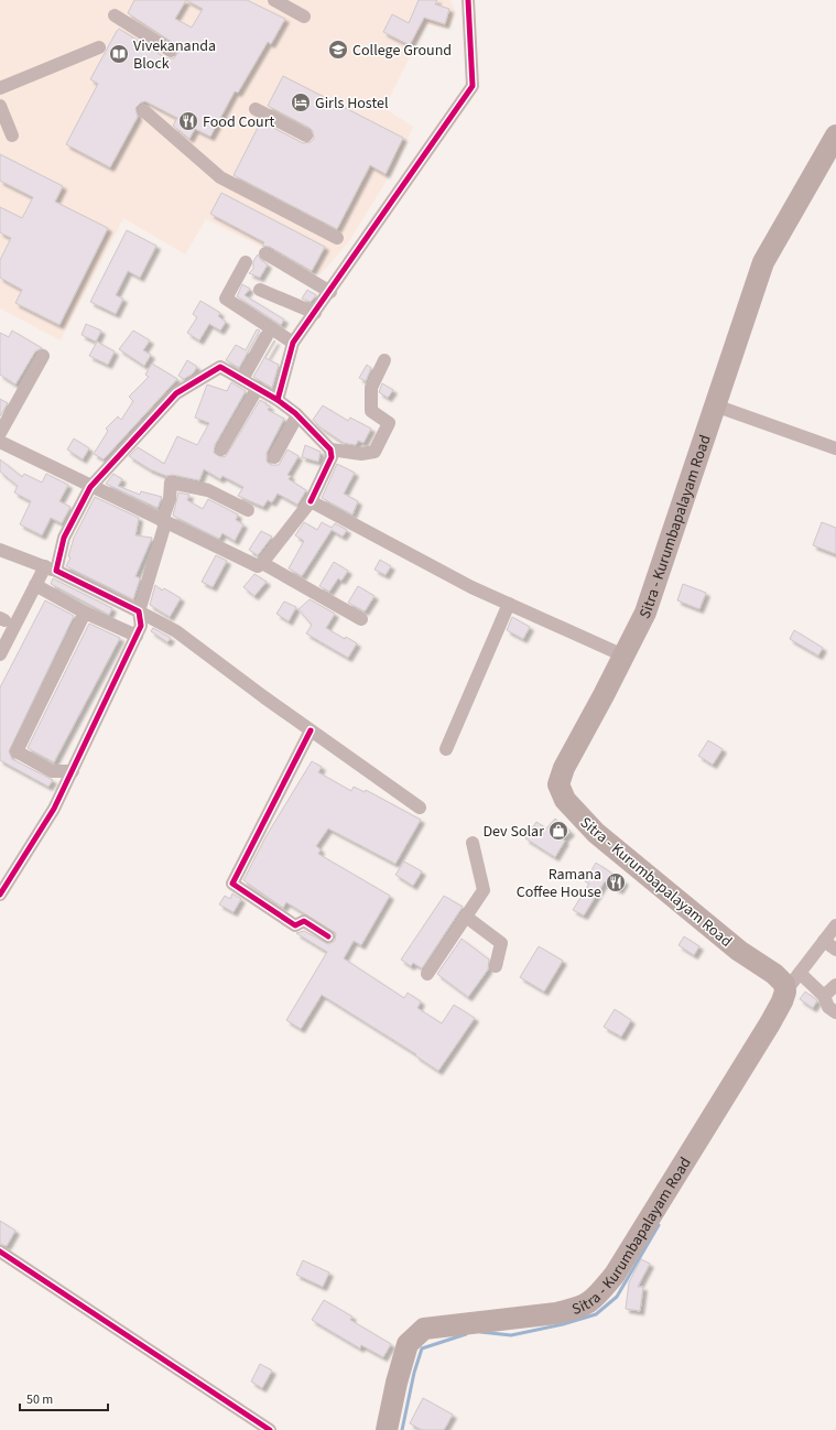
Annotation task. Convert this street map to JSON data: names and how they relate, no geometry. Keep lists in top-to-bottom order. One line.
{"streets":{"main road":["Sitra - Kurumbapalayam Road"]},"places":{"school or university":["College Ground"],"library":["Vivekananda Block"],"hotel":["Girls Hostel"],"restaurant":["Food Court","Ramana Coffee House"],"shop":["Dev Solar"]},"scale_bar":"50 m"}
